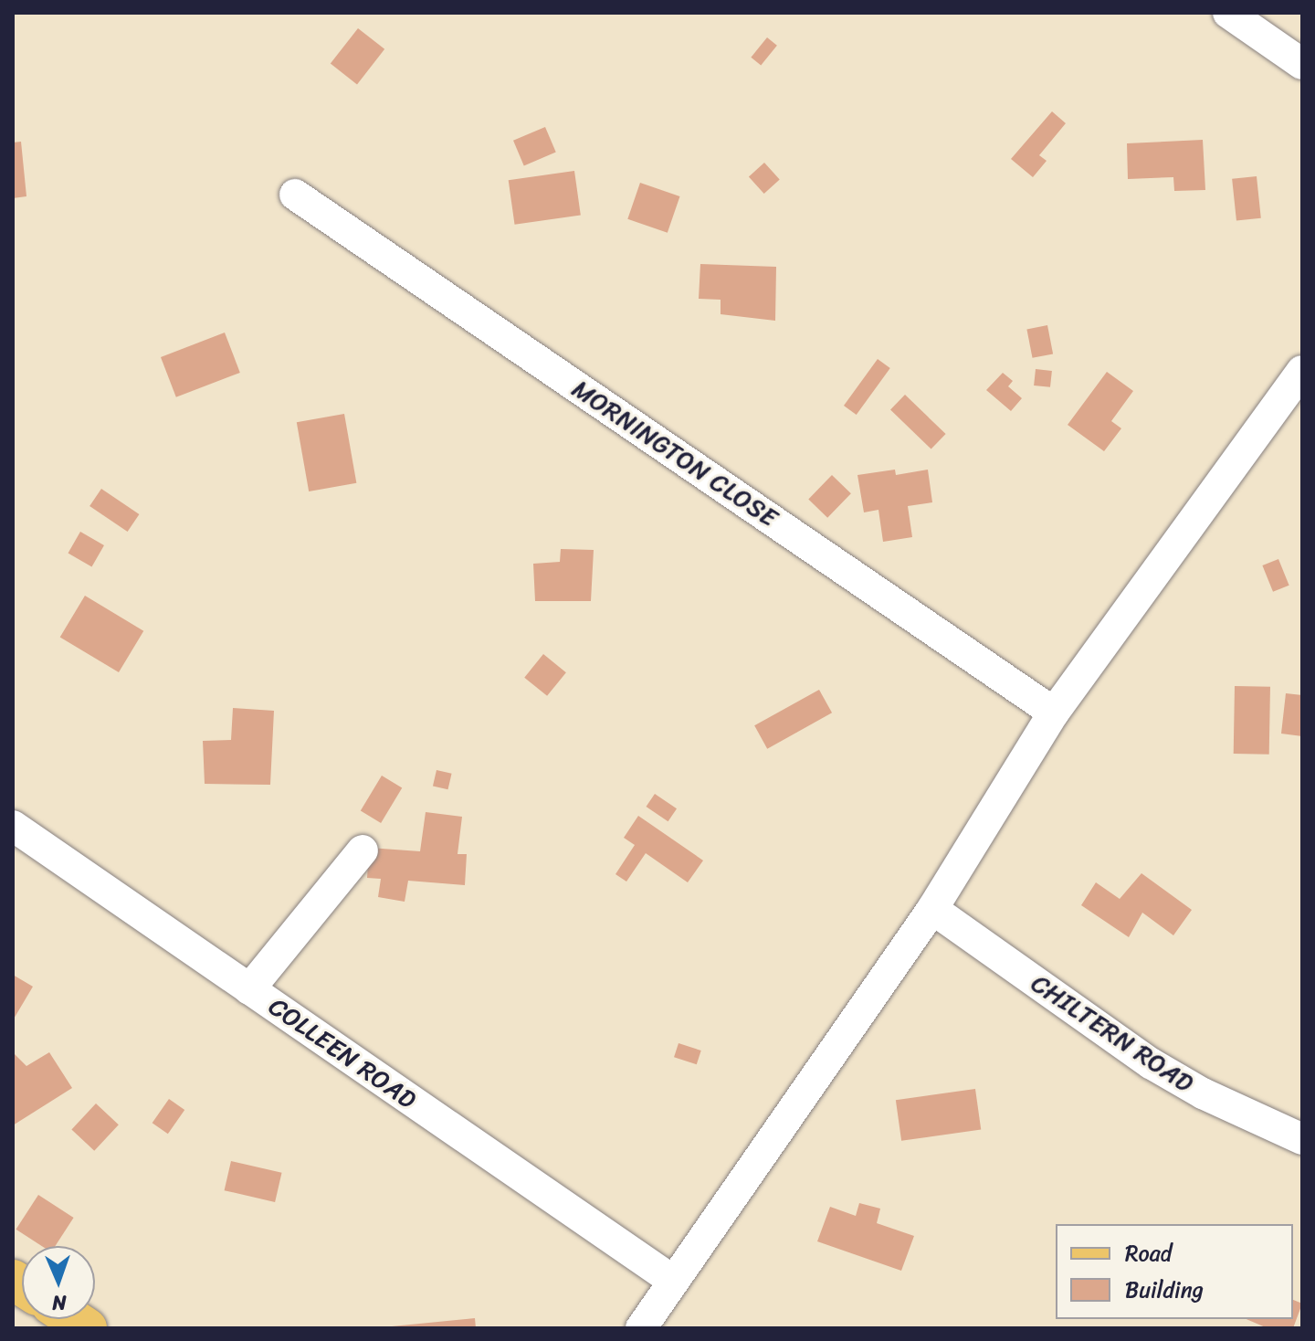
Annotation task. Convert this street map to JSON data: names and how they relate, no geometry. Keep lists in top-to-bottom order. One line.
{"streets":{"street":["MORNINGTON CLOSE","CHILTERN ROAD","COLLEEN ROAD"]},"legend":["Road","Building"],"north":"bottom"}
